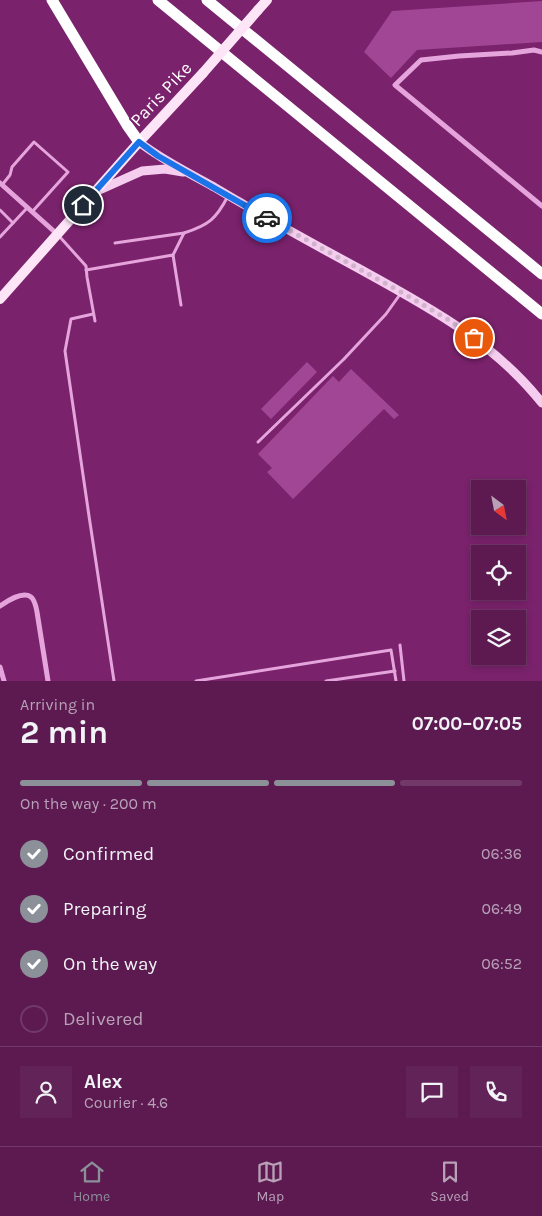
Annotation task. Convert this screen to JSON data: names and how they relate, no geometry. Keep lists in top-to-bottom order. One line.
{"streets":{"main road":["Paris Pike"]},"north":"bottom right","page":{"heading":["2 min","Arriving in","07:00–07:05"],"panel":["Alex","Courier · 4.6"],"bar":"On the way · 200 m","list":[["Confirmed","06:36"],["Preparing","06:49"],["On the way","06:52"],"Delivered"],"tabs":["Home","Map","Saved"]}}
